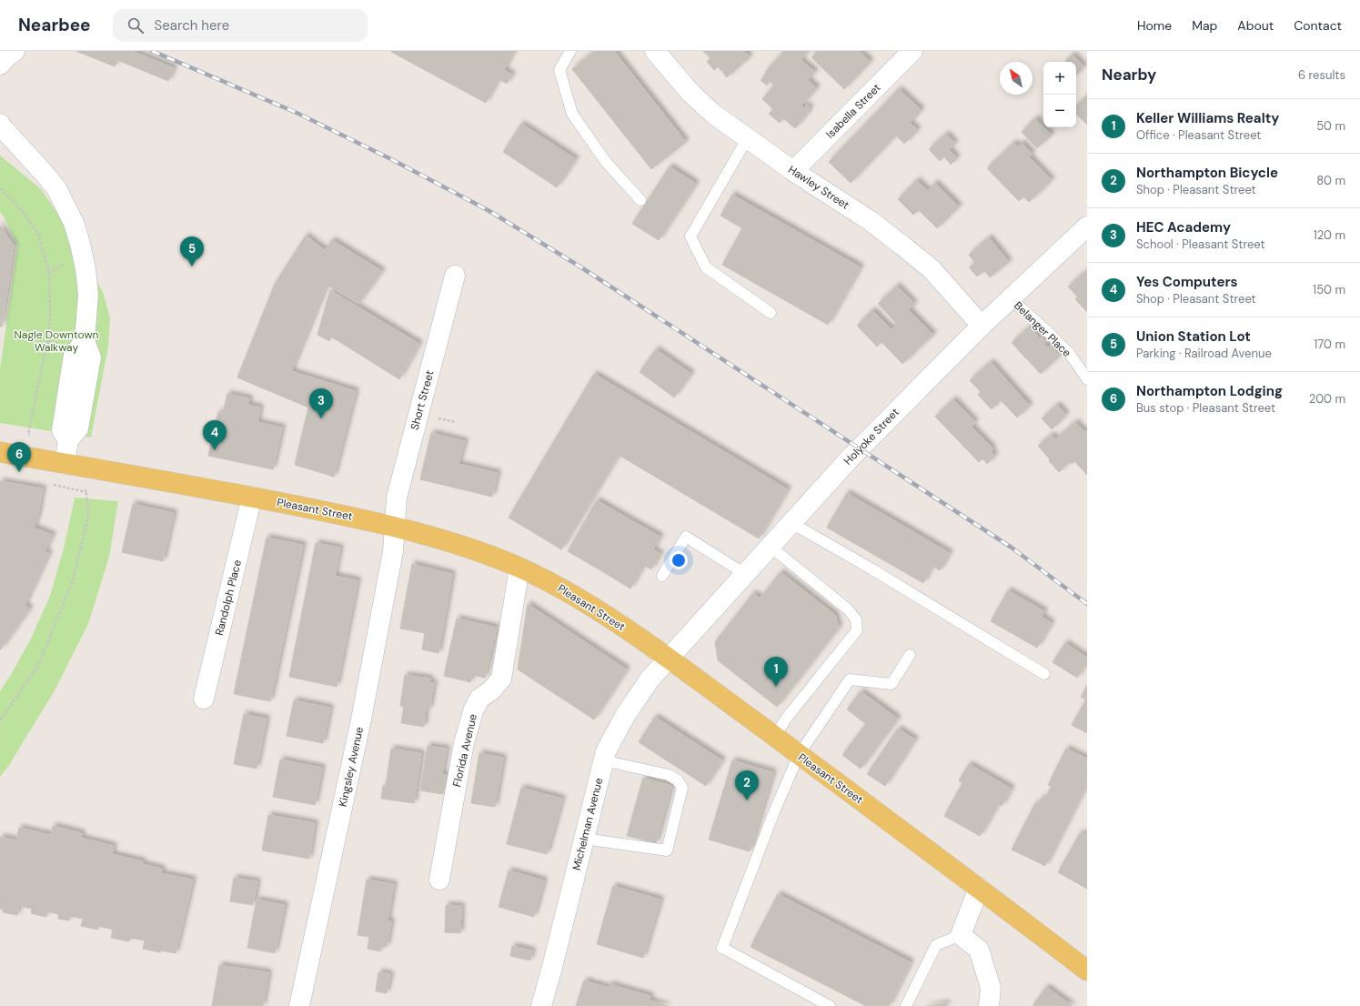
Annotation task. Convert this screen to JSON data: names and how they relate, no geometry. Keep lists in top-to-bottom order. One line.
{"streets":{"main road":["Pleasant Street"],"street":["Isabella Street","Hawley Street","Short Street","Holyoke Street","Randolph Place","Florida Avenue","Kingsley Avenue","Michelman Avenue"],"lane":["Belanger Place"]},"crossings":[["Isabella Street","Hawley Street"],["Hawley Street","Holyoke Street"],["Belanger Place","Holyoke Street"],["Short Street","Pleasant Street"],["Short Street","Kingsley Avenue"],["Holyoke Street","Pleasant Street"],["Holyoke Street","Michelman Avenue"],["Pleasant Street","Randolph Place"],["Pleasant Street","Florida Avenue"],["Pleasant Street","Kingsley Avenue"],["Pleasant Street","Michelman Avenue"]],"parks":["Nagle Downtown Walkway"],"north":"top left","page":{"header":"Nearbee","search":"Search here","nav":["Home","Map","About","Contact"],"heading":["Nearby","6 results"],"map_buttons":["+","−"],"list":[{"mark":"1","name":"Keller Williams Realty","note":"Office · Pleasant Street","value":"50 m"},{"mark":"2","name":"Northampton Bicycle","note":"Shop · Pleasant Street","value":"80 m"},{"mark":"3","name":"HEC Academy","note":"School · Pleasant Street","value":"120 m"},{"mark":"4","name":"Yes Computers","note":"Shop · Pleasant Street","value":"150 m"},{"mark":"5","name":"Union Station Lot","note":"Parking · Railroad Avenue","value":"170 m"},{"mark":"6","name":"Northampton Lodging","note":"Bus stop · Pleasant Street","value":"200 m"}],"pins":["5","3","4","6","1","2"]}}
